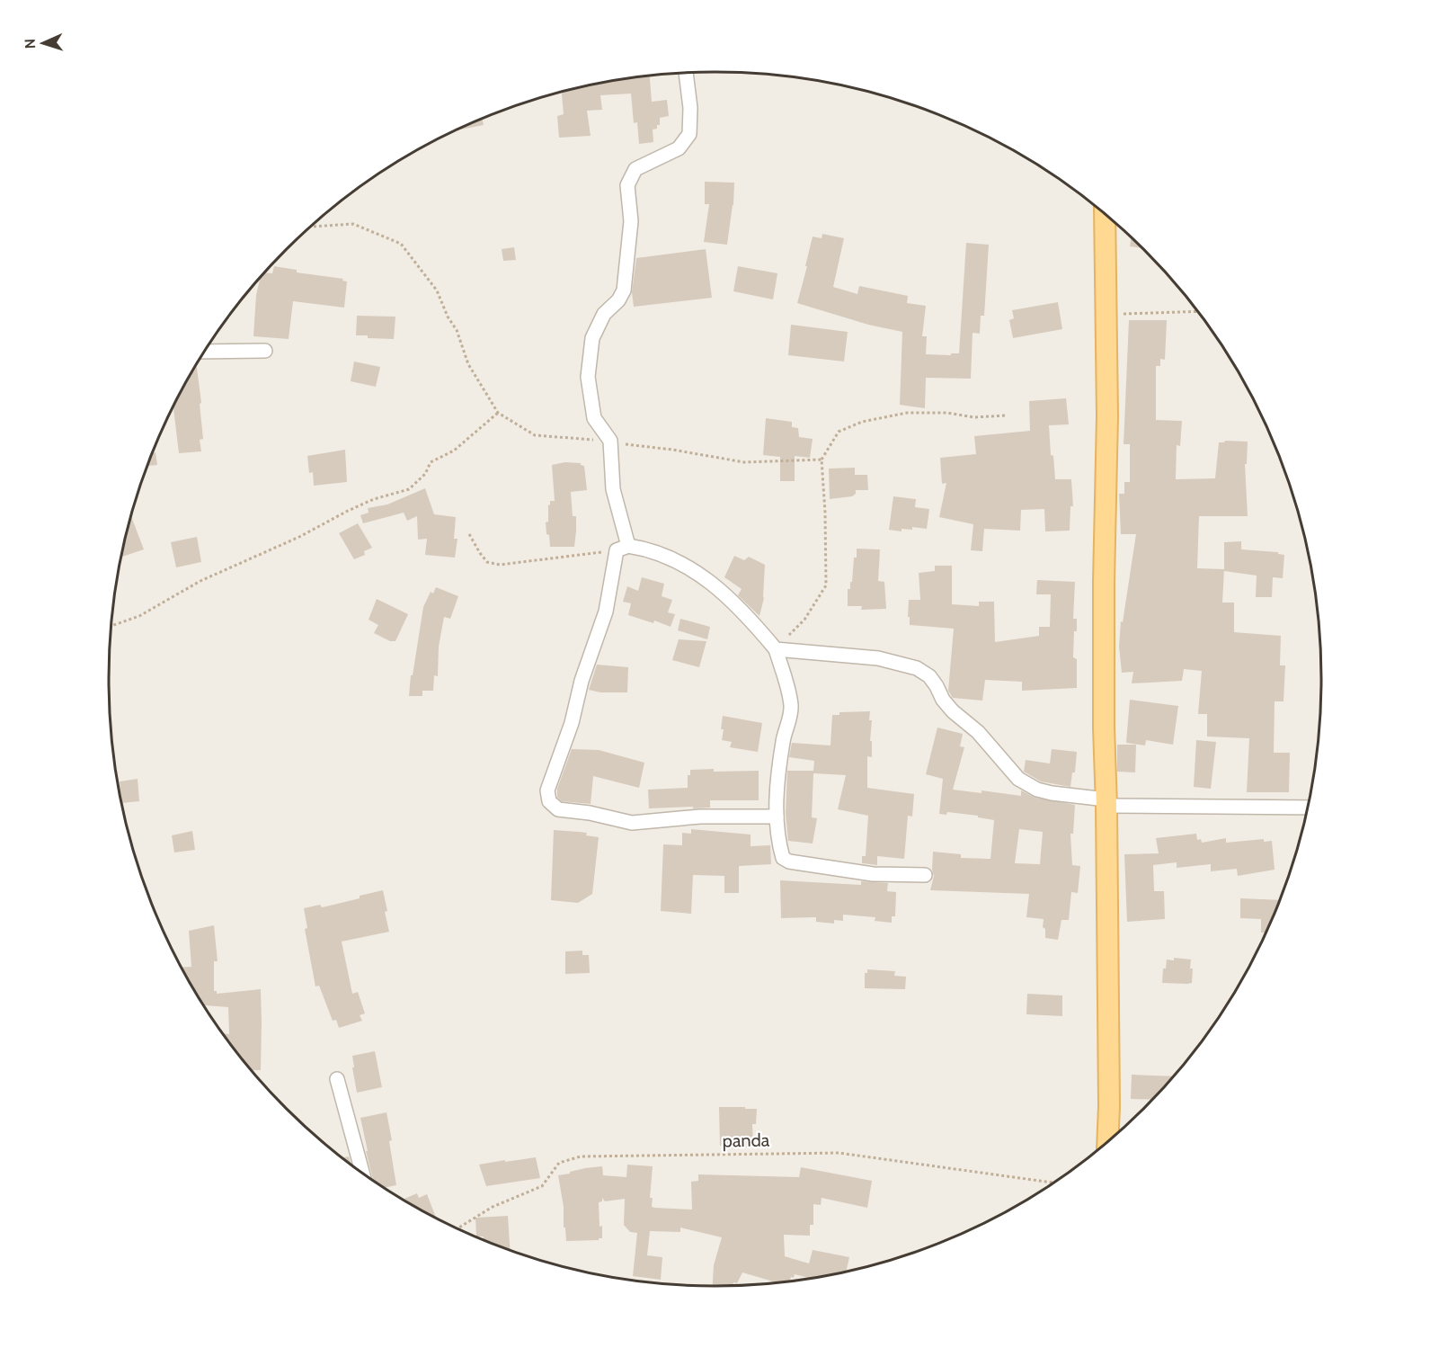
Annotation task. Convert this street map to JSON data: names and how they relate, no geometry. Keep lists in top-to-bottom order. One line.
{"streets":{"path":["panda"]},"north":"left"}
